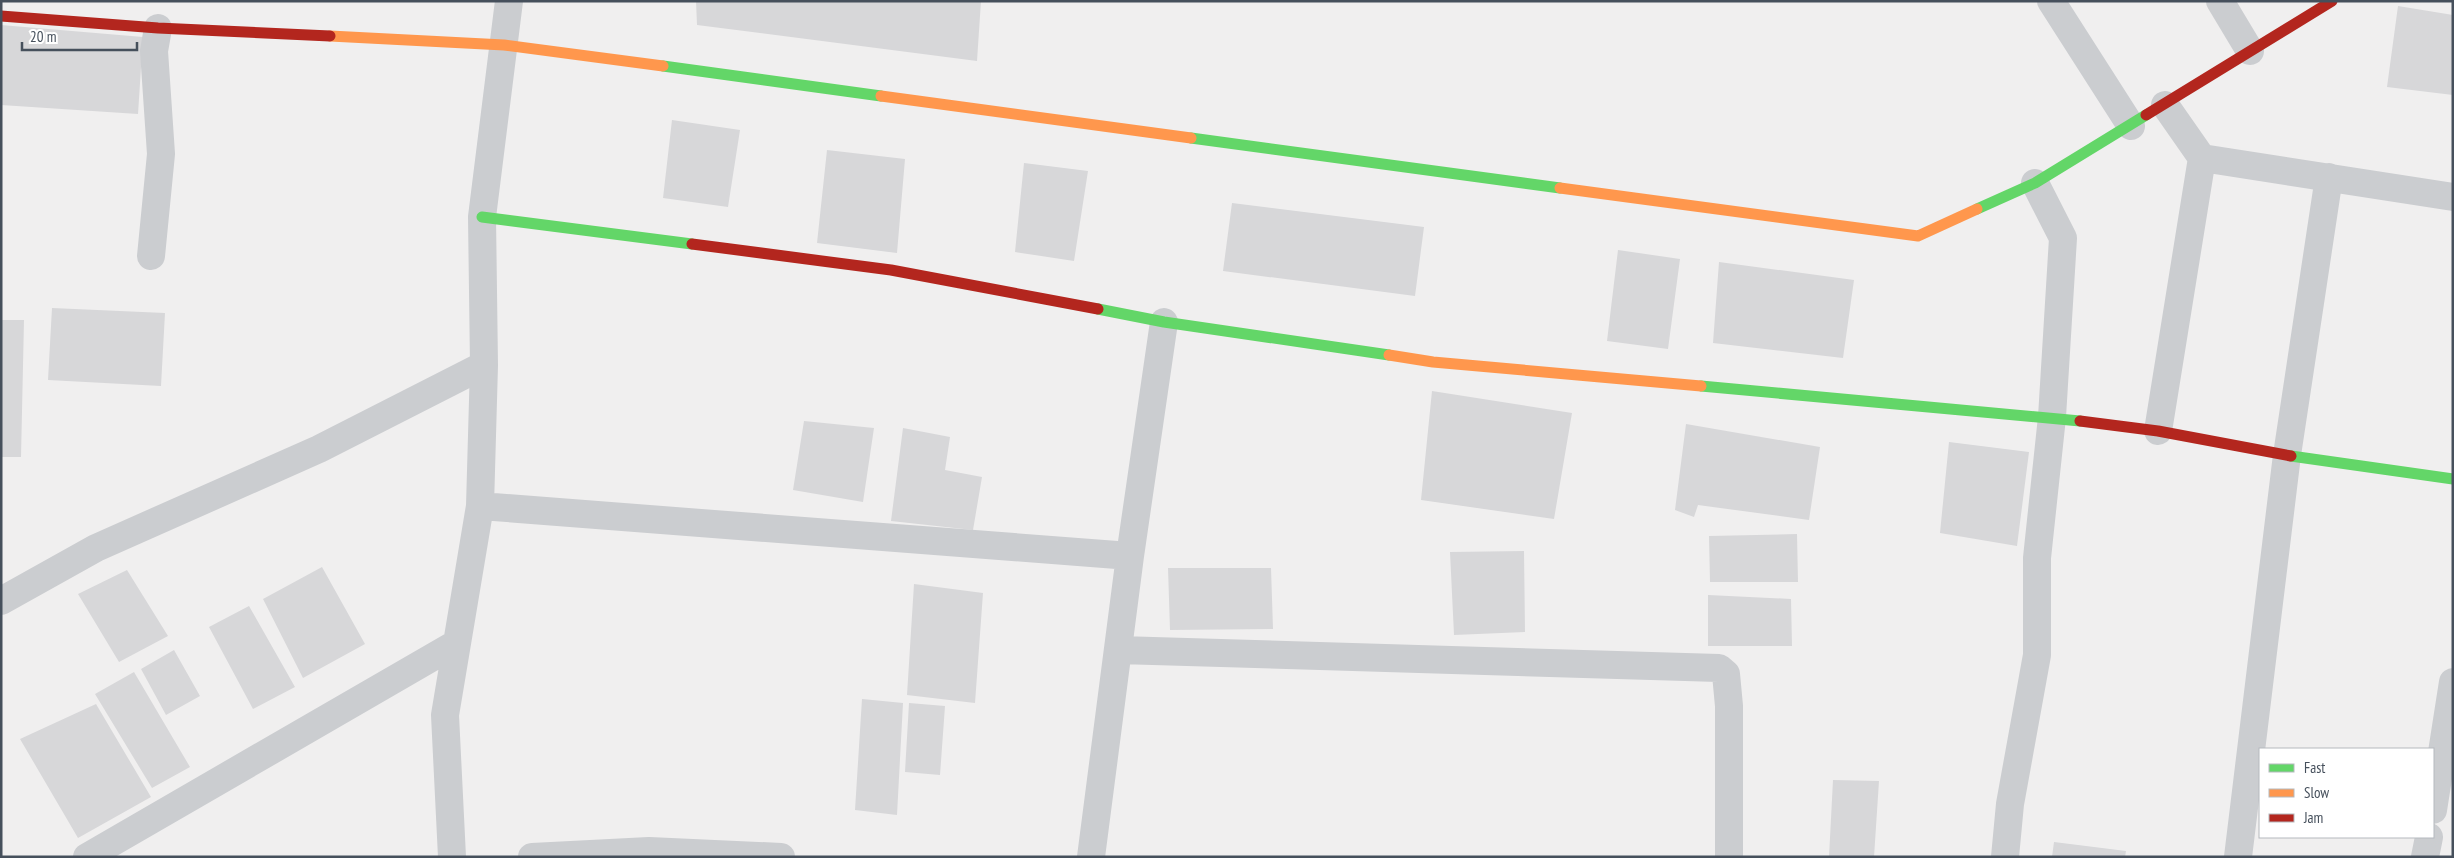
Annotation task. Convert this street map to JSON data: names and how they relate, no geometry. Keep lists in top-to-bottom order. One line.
{"legend":["Fast","Slow","Jam"],"scale_bar":"20 m"}
